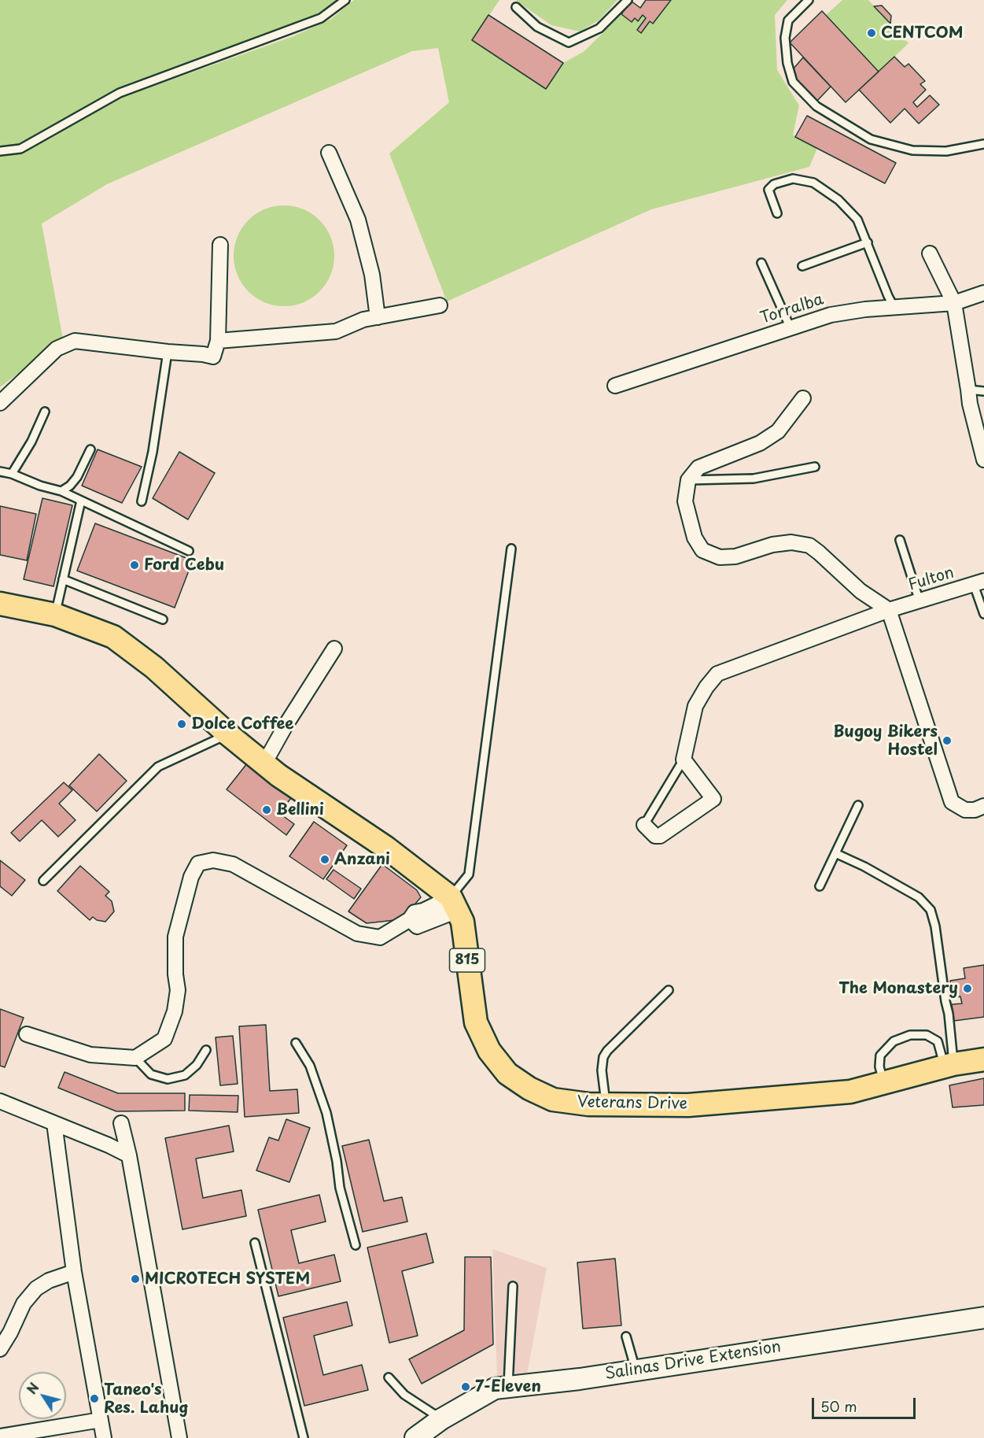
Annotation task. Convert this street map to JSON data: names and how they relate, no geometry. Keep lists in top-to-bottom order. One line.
{"streets":{"main road":["815","Veterans Drive"],"street":["Torralba","Fulton","Salinas Drive Extension"]},"places":["CENTCOM","Ford Cebu","Dolce Coffee","Bugoy Bikers Hostel","Bellini","Anzani","The Monastery","MICROTECH SYSTEM","7-Eleven","Taneo's Res. Lahug"],"scale_bar":"50 m","north":"top left"}
